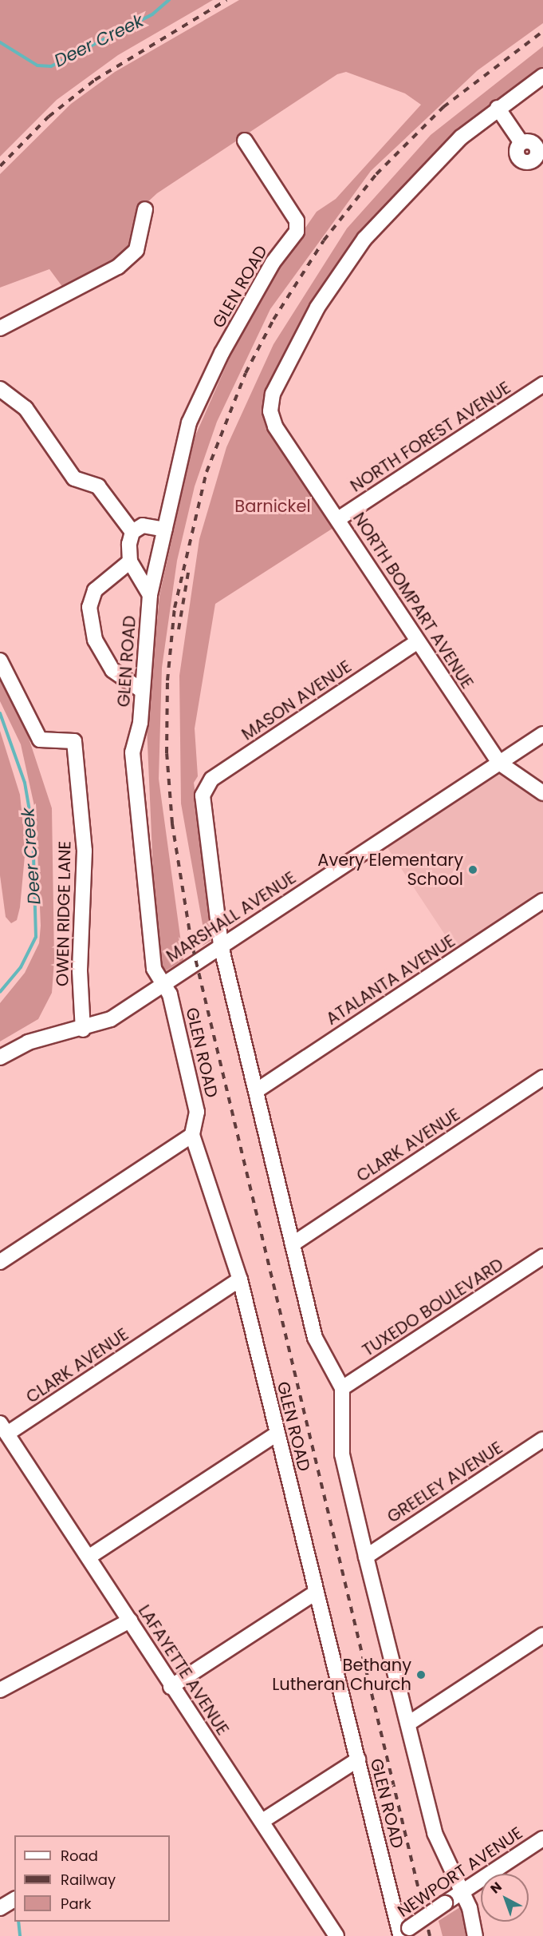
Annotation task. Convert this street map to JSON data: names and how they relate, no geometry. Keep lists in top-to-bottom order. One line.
{"streets":{"street":["GLEN ROAD","NORTH FOREST AVENUE","NORTH BOMPART AVENUE","MASON AVENUE","OWEN RIDGE LANE","MARSHALL AVENUE","ATALANTA AVENUE","CLARK AVENUE","TUXEDO BOULEVARD","GREELEY AVENUE","LAFAYETTE AVENUE","NEWPORT AVENUE"]},"crossings":[["GLEN ROAD","MARSHALL AVENUE"],["GLEN ROAD","CLARK AVENUE"],["GLEN ROAD","NEWPORT AVENUE"],["NORTH FOREST AVENUE","NORTH BOMPART AVENUE"],["NORTH BOMPART AVENUE","MASON AVENUE"],["NORTH BOMPART AVENUE","MARSHALL AVENUE"],["MASON AVENUE","MARSHALL AVENUE"],["OWEN RIDGE LANE","MARSHALL AVENUE"],["CLARK AVENUE","LAFAYETTE AVENUE"]],"water":["Deer Creek"],"parks":["Barnickel"],"places":["Avery Elementary School","Bethany Lutheran Church"],"legend":["Road","Railway","Park"],"north":"top left"}
